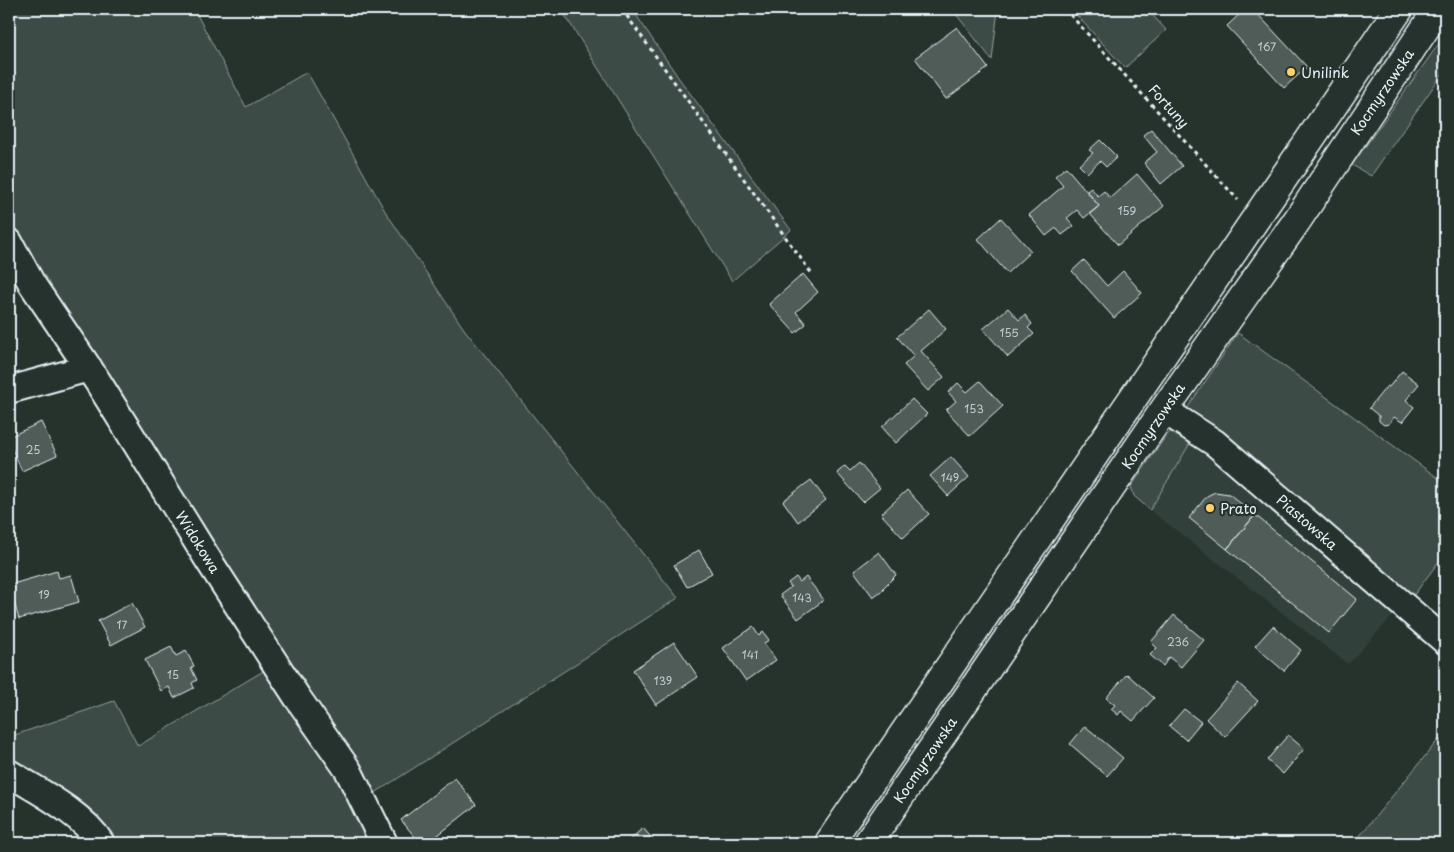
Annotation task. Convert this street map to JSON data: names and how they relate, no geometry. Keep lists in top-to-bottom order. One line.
{"streets":{"main road":["Kocmyrzowska"],"street":["Piastowska","Widokowa"],"path":["Fortuny"]},"crossings":[["Kocmyrzowska","Piastowska"]],"places":["Unilink","Prato"],"house_numbers":["167","159","155","153","25","149","19","143","17","236","141","15","139"]}
